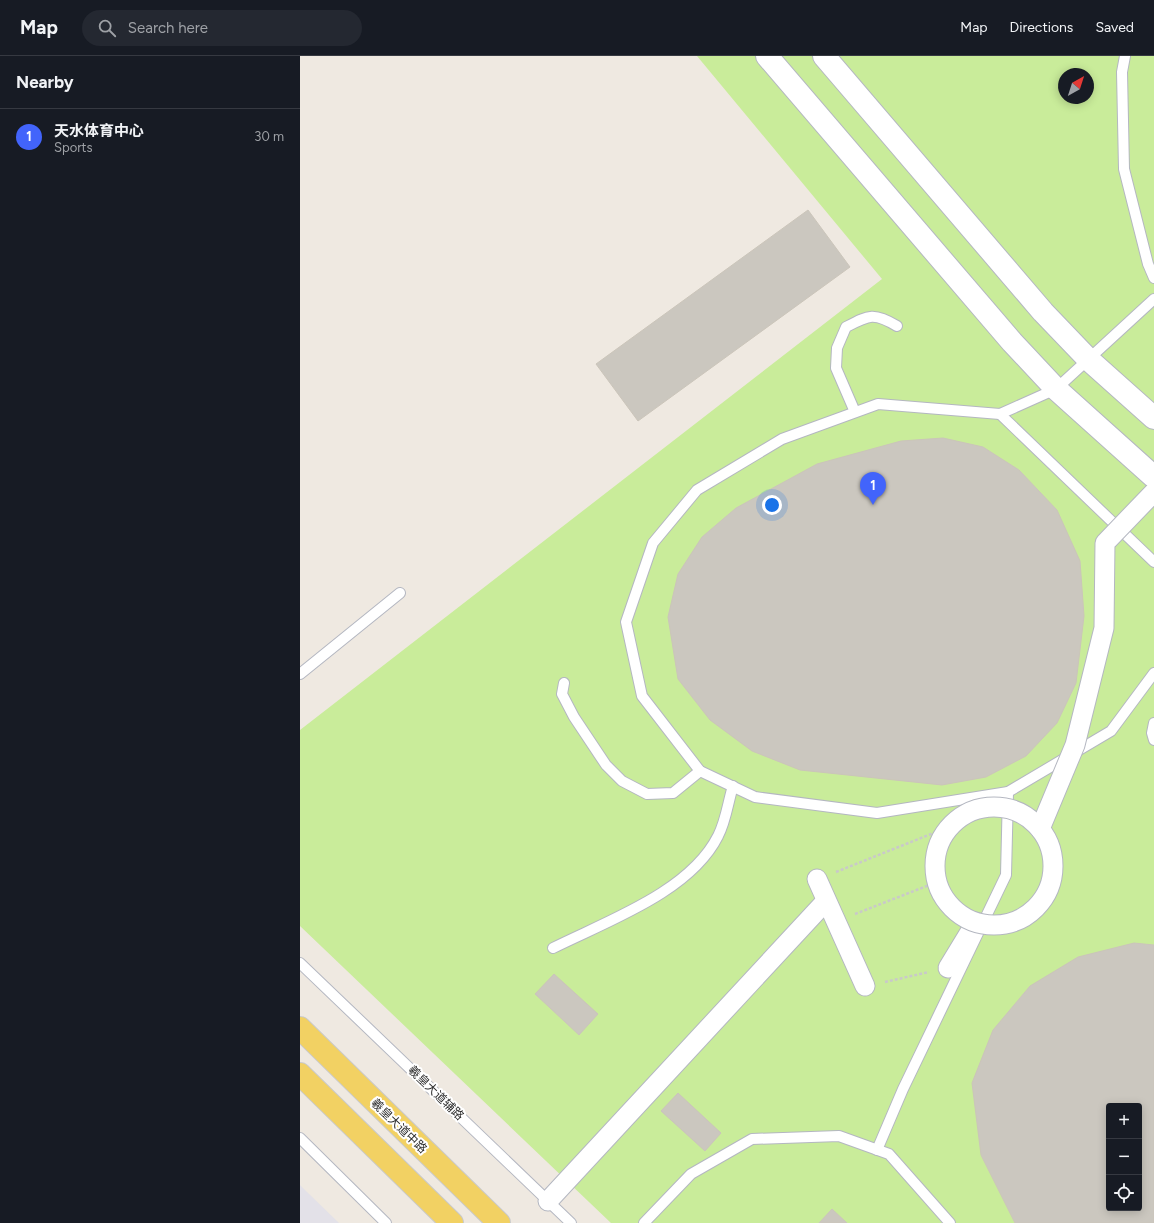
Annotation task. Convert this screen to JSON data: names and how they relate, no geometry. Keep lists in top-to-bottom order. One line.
{"streets":{"main road":["羲皇大道中路"],"lane":["羲皇大道辅路"]},"north":"top right","page":{"header":"Map","search":"Search here","nav":["Map","Directions","Saved"],"heading":"Nearby","list":[{"mark":"1","name":"天水体育中心","note":"Sports","value":"30 m"}],"pins":"1","map_buttons":["+","−"]}}
